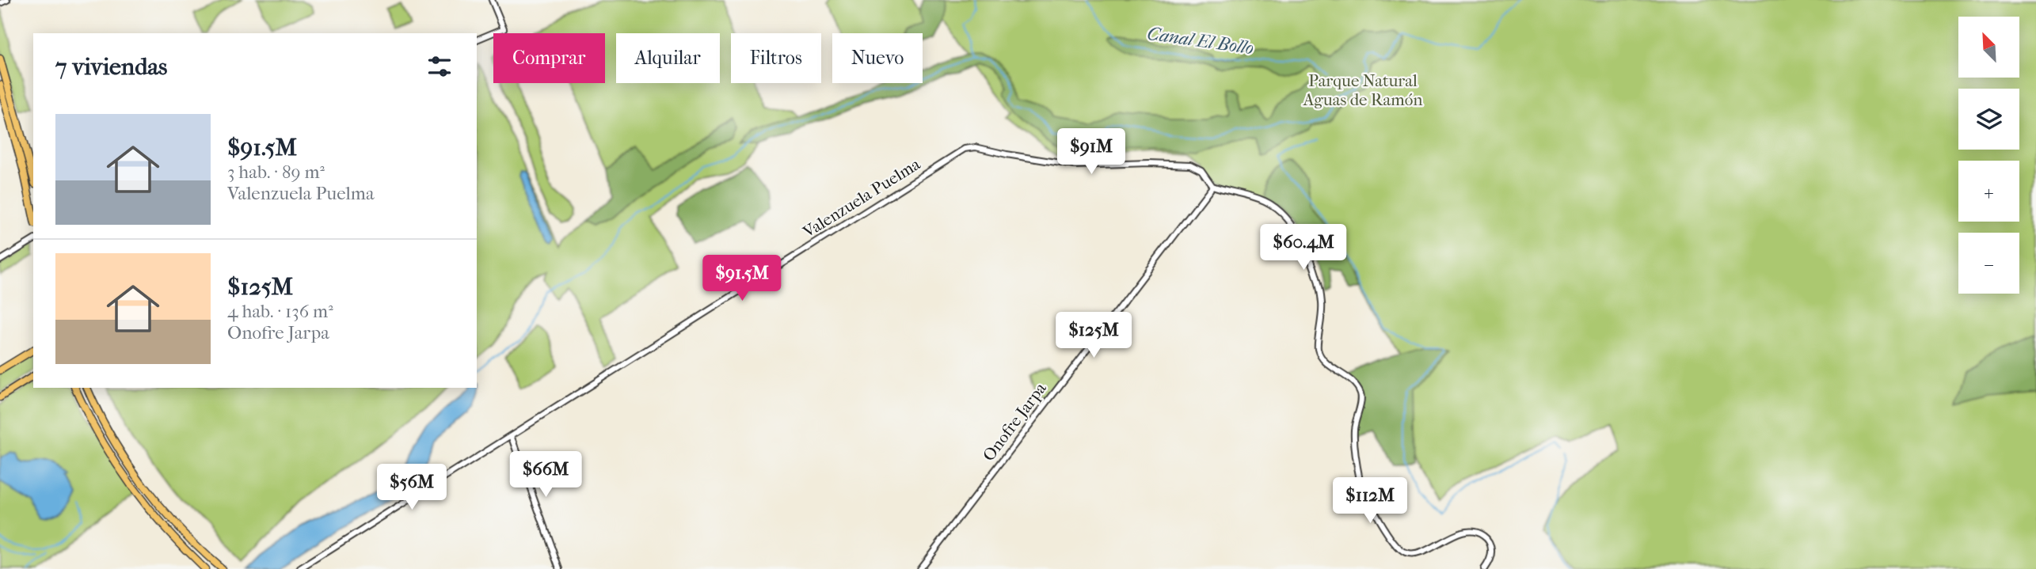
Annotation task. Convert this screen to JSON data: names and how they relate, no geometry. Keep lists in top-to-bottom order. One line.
{"streets":{"street":["Valenzuela Puelma","Onofre Jarpa"]},"crossings":[["Valenzuela Puelma","Onofre Jarpa"]],"water":["Canal El Bollo"],"parks":["Parque Natural Aguas de Ramón"],"north":"top left","page":{"map_buttons":["+","−"],"chip":["Comprar","Alquilar","Filtros","Nuevo"],"heading":"7 viviendas","list":[{"name":"$91.5M","note":"3 hab. · 89 m² · Valenzuela Puelma"},{"name":"$125M","note":"4 hab. · 136 m² · Onofre Jarpa"}],"price":["$91M","$60.4M","$91.5M","$125M","$66M","$56M","$112M"]}}
